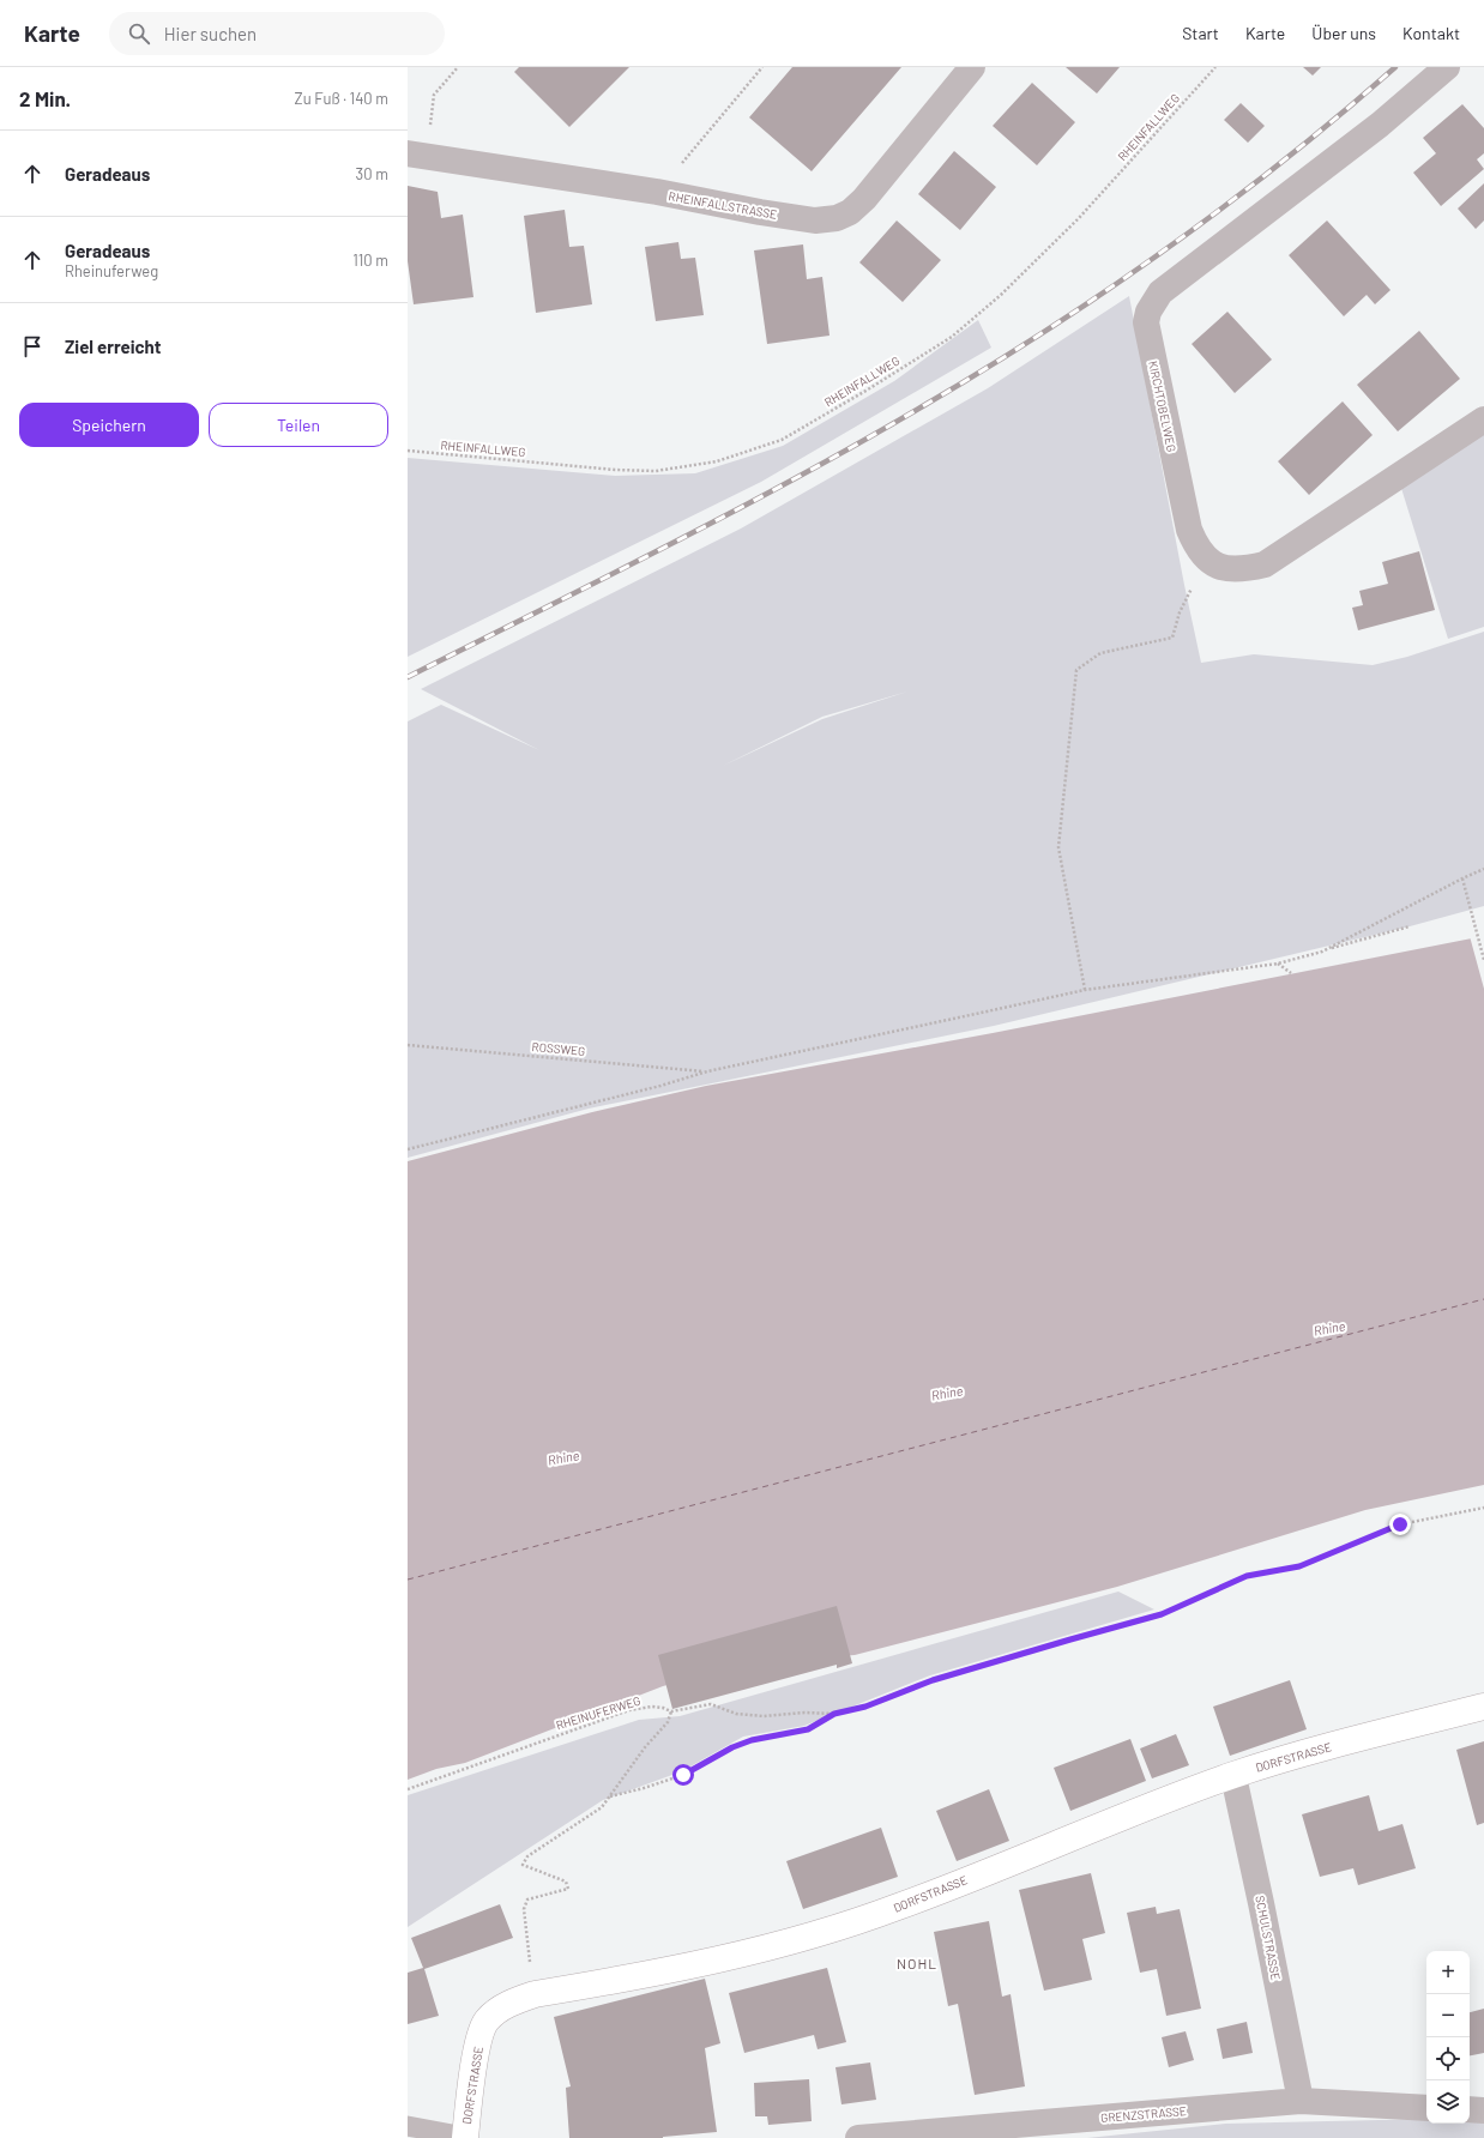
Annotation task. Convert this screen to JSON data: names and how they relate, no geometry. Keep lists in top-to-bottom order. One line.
{"streets":{"street":["RHEINFALLSTRASSE","KIRCHTOBELWEG","DORFSTRASSE","SCHULSTRASSE","GRENZSTRASSE"],"path":["RHEINFALLWEG","ROSSWEG","RHEINUFERWEG"]},"crossings":[["DORFSTRASSE","SCHULSTRASSE"],["SCHULSTRASSE","GRENZSTRASSE"]],"districts":["NOHL"],"water":["Rhine"],"page":{"header":"Karte","search":"Hier suchen","nav":["Start","Karte","Über uns","Kontakt"],"heading":["2 Min.","Zu Fuß · 140 m"],"list":[["Geradeaus","30 m"],["Geradeaus","Rheinuferweg","110 m"],"Ziel erreicht"],"buttons":["Speichern","Teilen"],"map_buttons":["+","−"]}}
